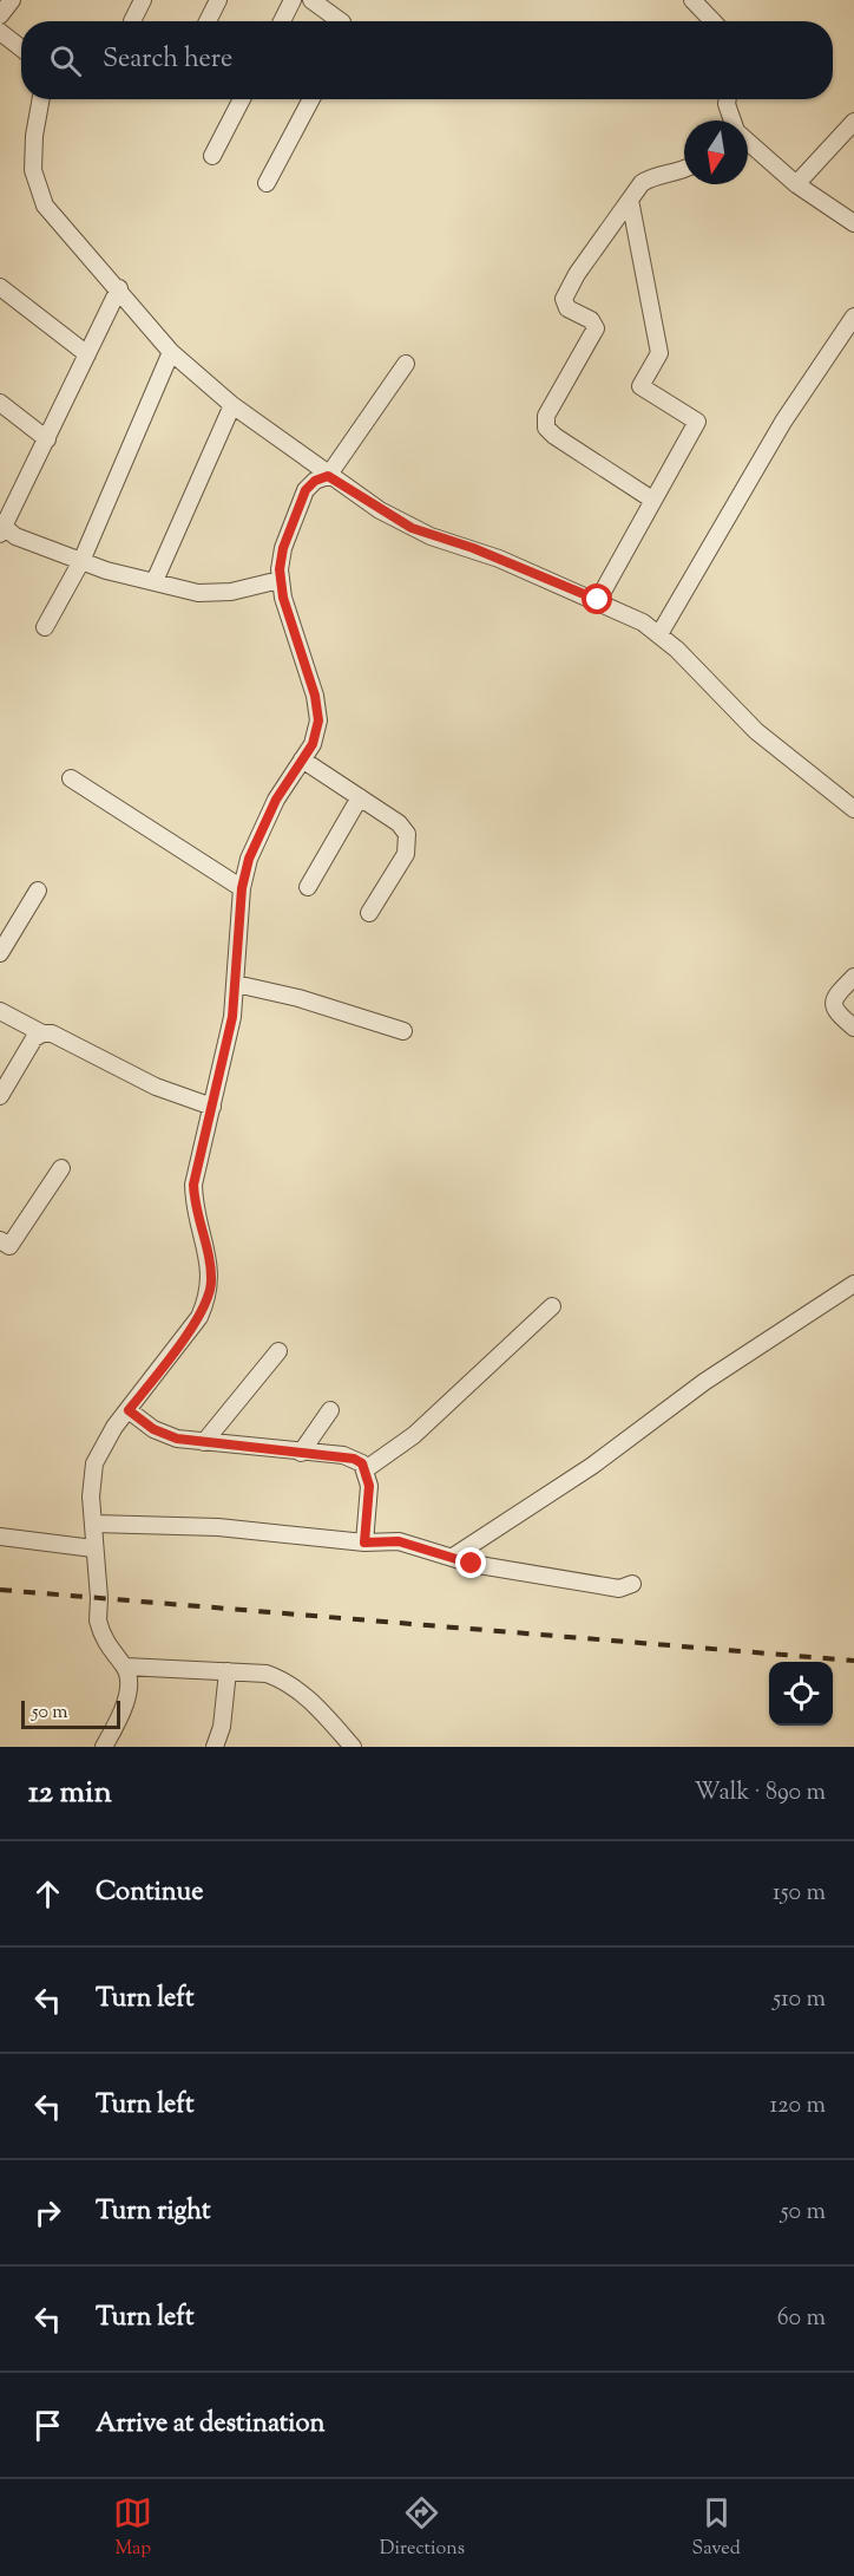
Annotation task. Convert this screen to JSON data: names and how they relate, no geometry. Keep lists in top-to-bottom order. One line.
{"scale_bar":"50 m","north":"bottom","page":{"search":"Search here","scale":"50 m","heading":["12 min","Walk · 890 m"],"list":[["Continue","150 m"],["Turn left","510 m"],["Turn left","120 m"],["Turn right","50 m"],["Turn left","60 m"],"Arrive at destination"],"nav":["Map","Directions","Saved"]}}
